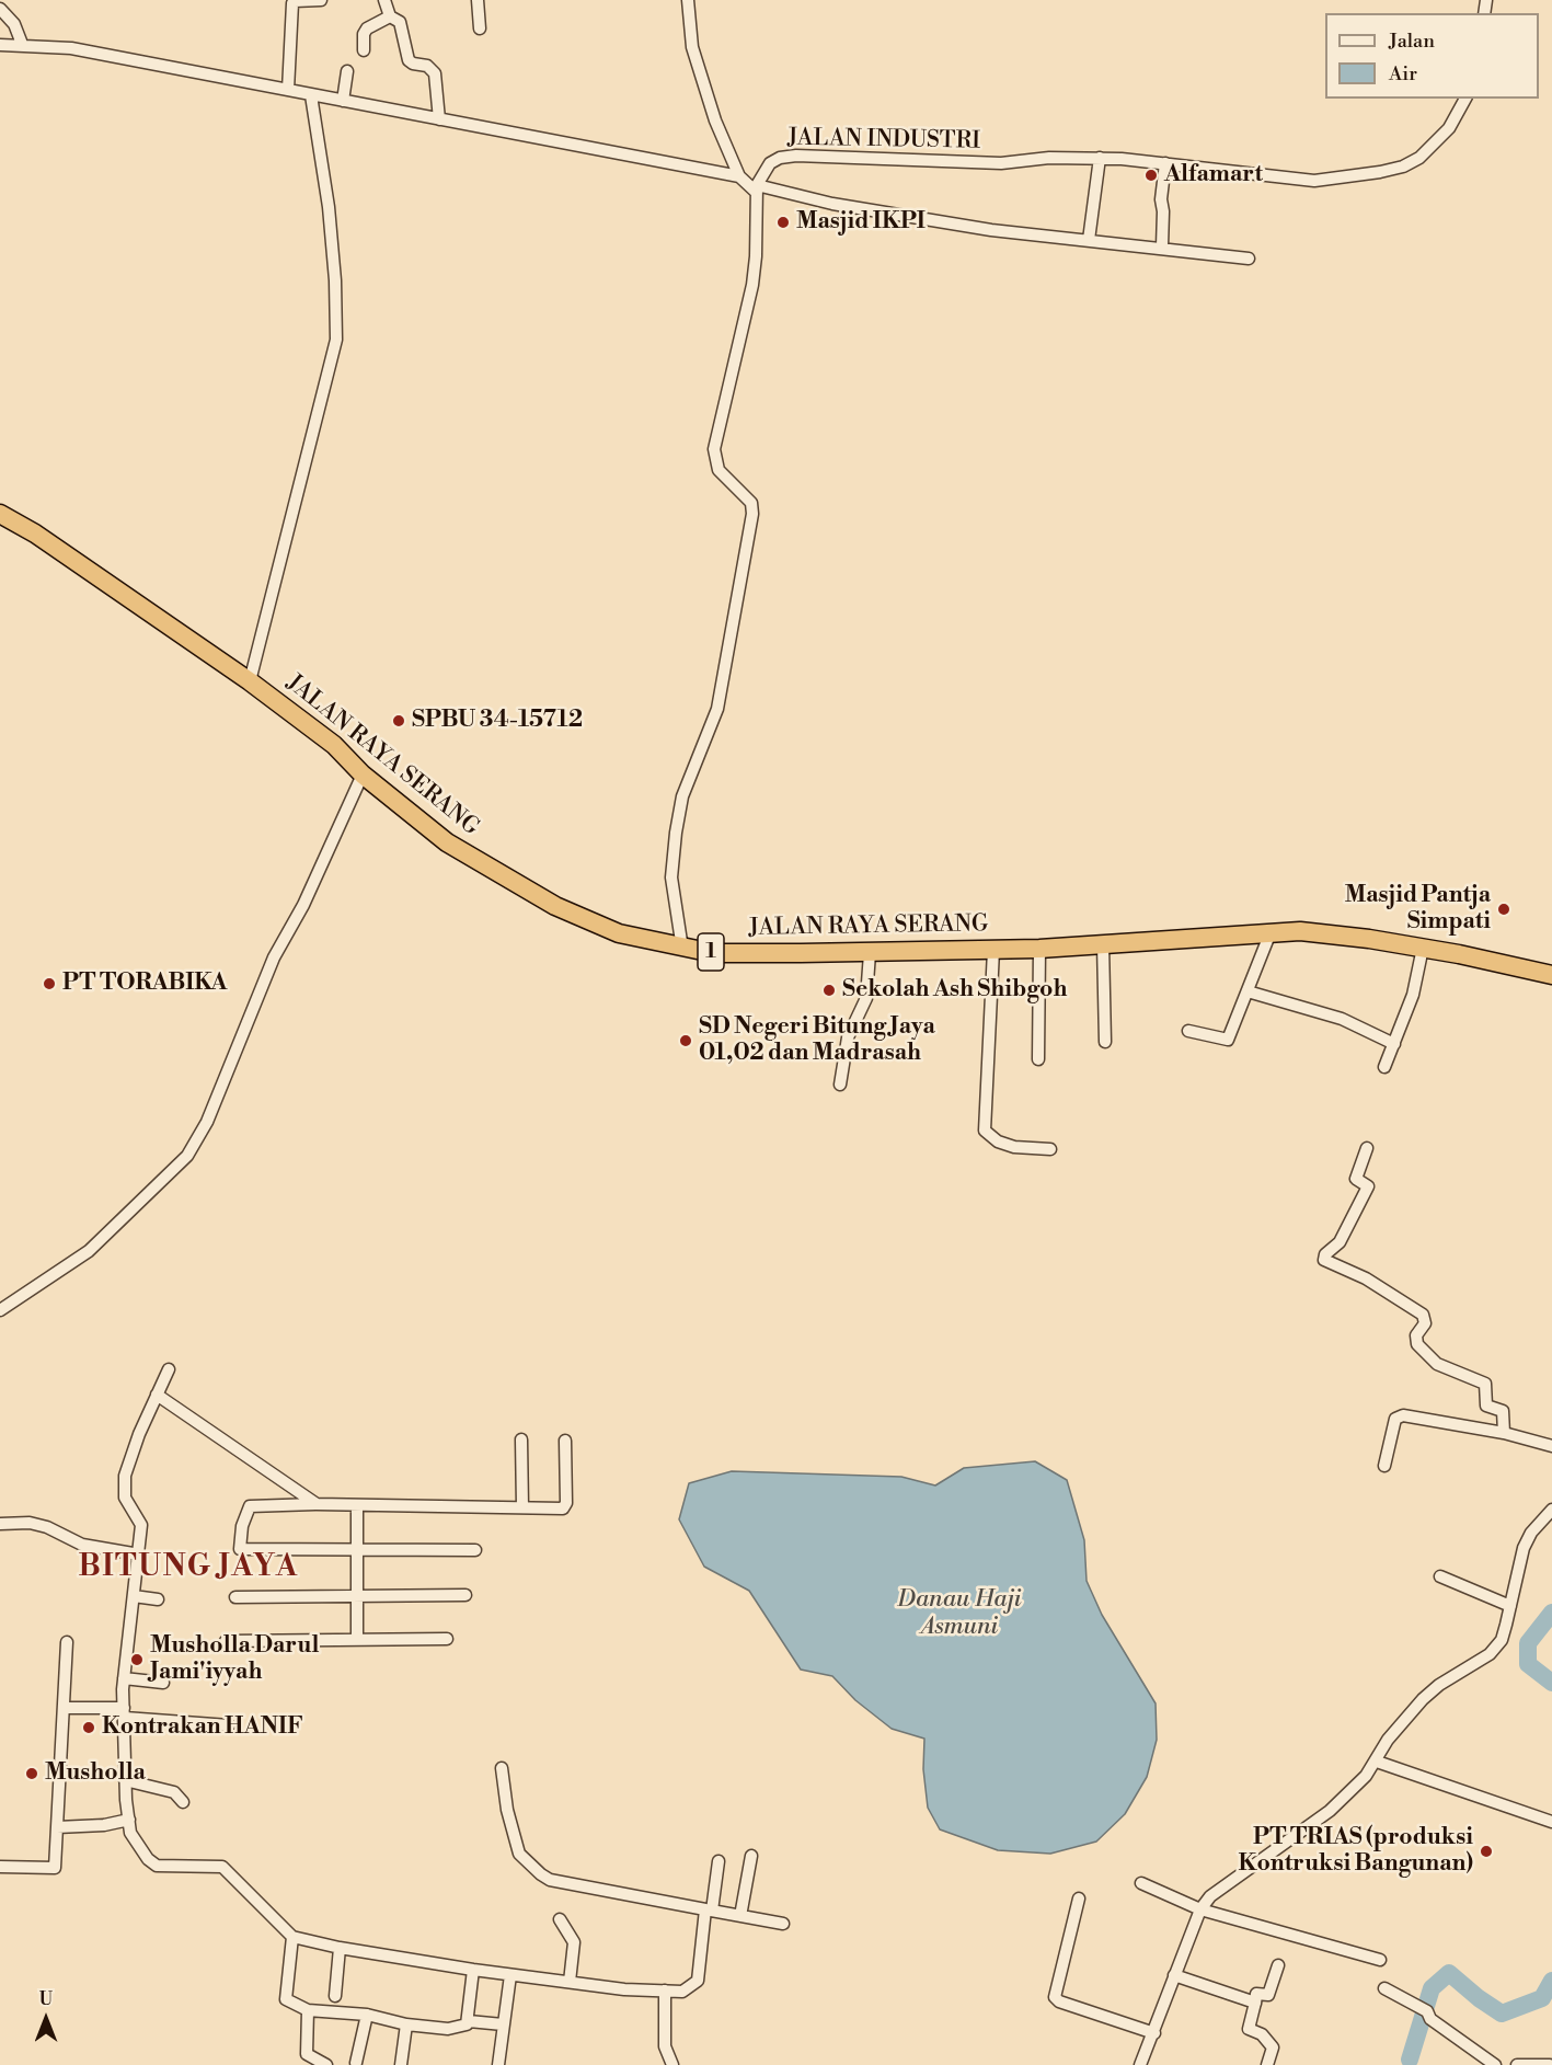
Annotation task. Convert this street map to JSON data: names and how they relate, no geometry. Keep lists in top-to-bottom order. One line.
{"streets":{"highway":["JALAN RAYA SERANG","1"],"street":["JALAN INDUSTRI"]},"districts":["BITUNG JAYA"],"water":["Danau Haji Asmuni"],"places":["Alfamart","Masjid IKPI","SPBU 34-15712","Masjid Pantja Simpati","PT TORABIKA","Sekolah Ash Shibgoh","SD Negeri Bitung Jaya 01,02 dan Madrasah","Musholla Darul Jami'iyyah","Kontrakan HANIF","Musholla","PT TRIAS (produksi Kontruksi Bangunan)"],"legend":["Jalan","Air"],"north":"top"}
